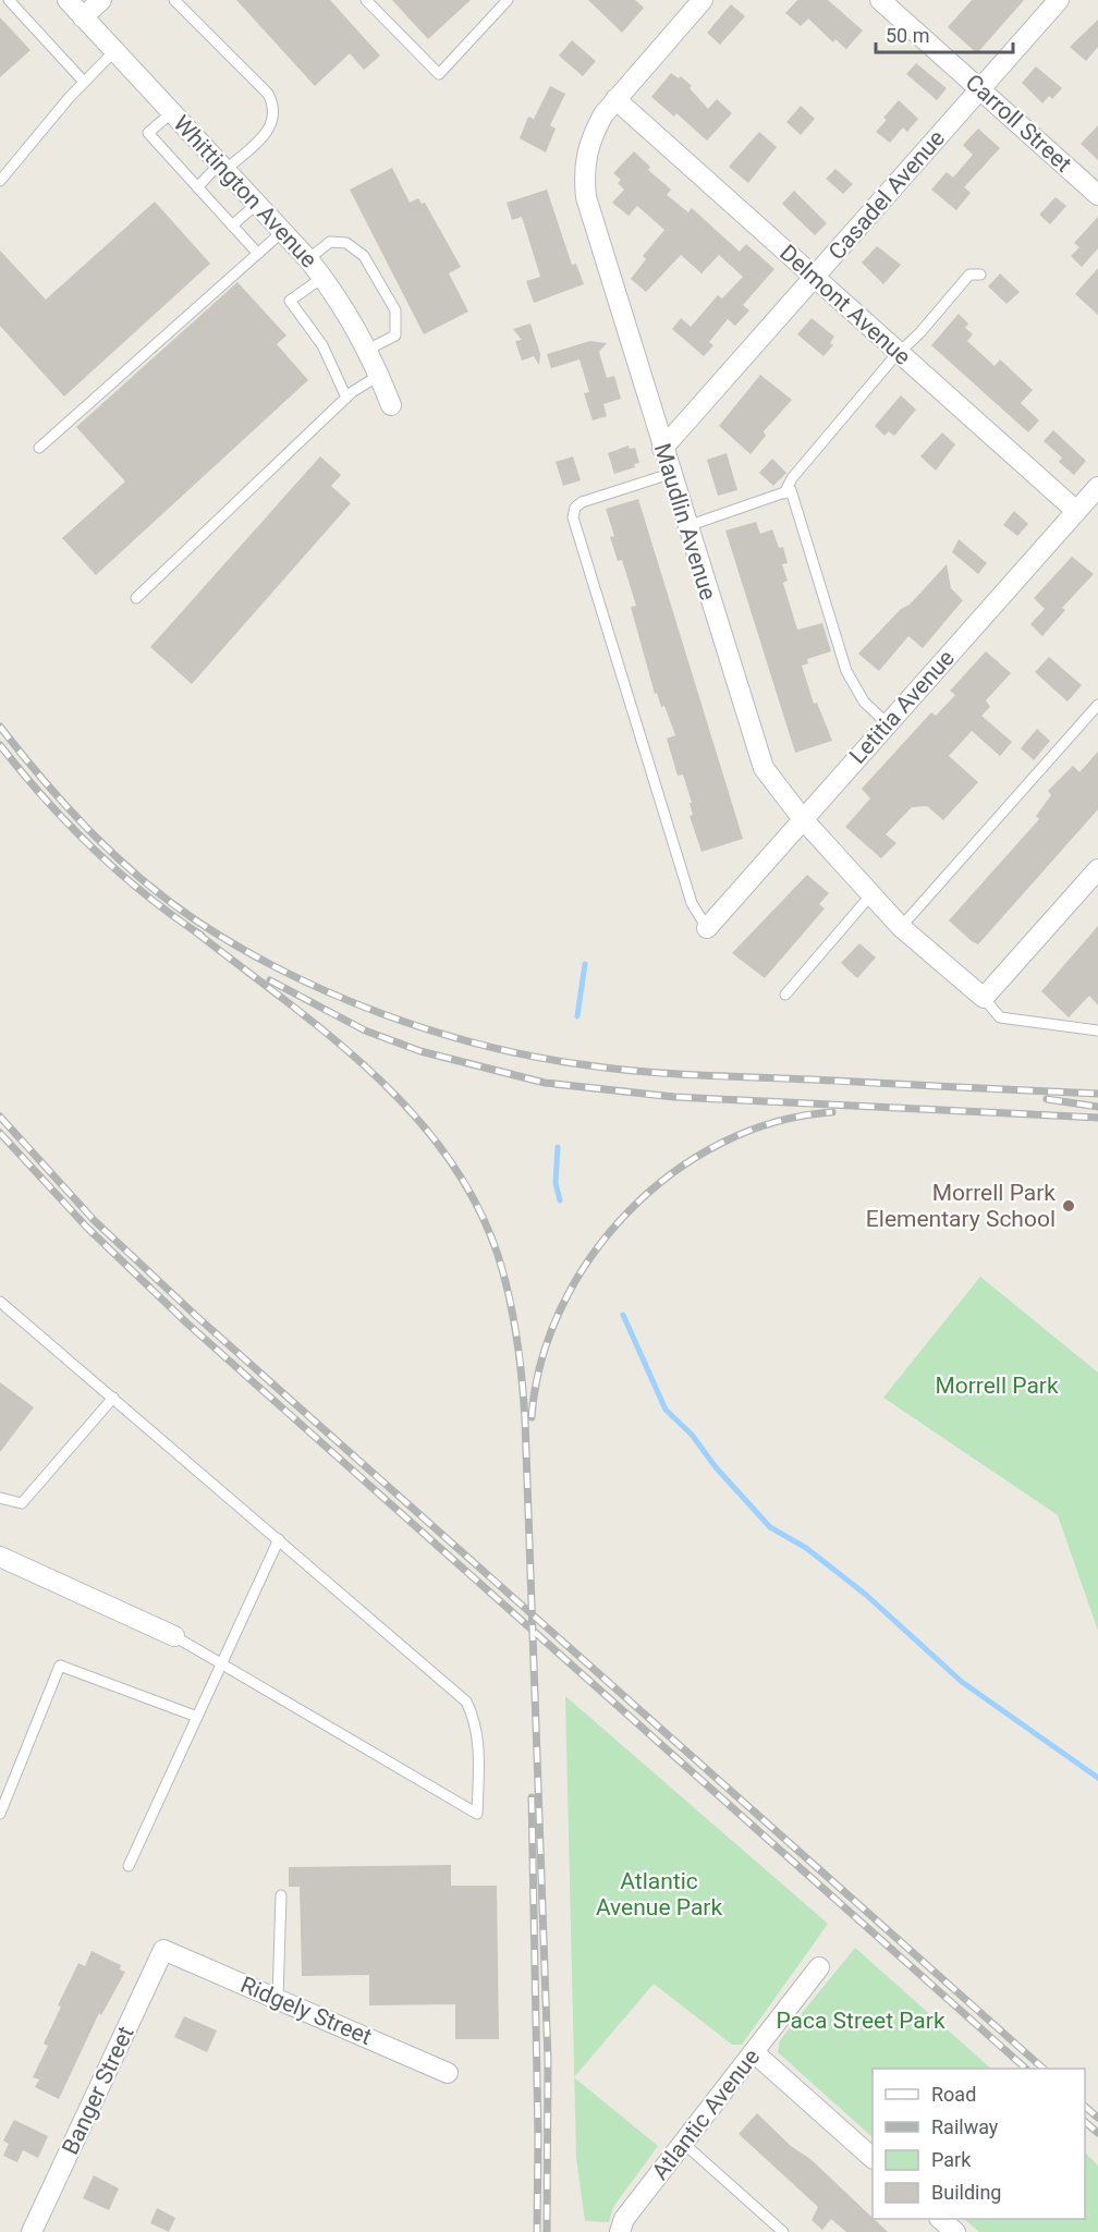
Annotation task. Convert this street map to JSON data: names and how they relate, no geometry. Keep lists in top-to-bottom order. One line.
{"streets":{"street":["Carroll Street","Whittington Avenue","Casadel Avenue","Delmont Avenue","Maudlin Avenue","Letitia Avenue","Ridgely Street","Banger Street","Atlantic Avenue"]},"crossings":[["Carroll Street","Casadel Avenue"],["Casadel Avenue","Delmont Avenue"],["Casadel Avenue","Maudlin Avenue"],["Delmont Avenue","Maudlin Avenue"],["Delmont Avenue","Letitia Avenue"],["Maudlin Avenue","Letitia Avenue"],["Ridgely Street","Banger Street"]],"parks":["Morrell Park","Atlantic Avenue Park","Paca Street Park"],"places":["Morrell Park Elementary School"],"legend":["Road","Railway","Park","Building"],"scale_bar":"50 m"}
